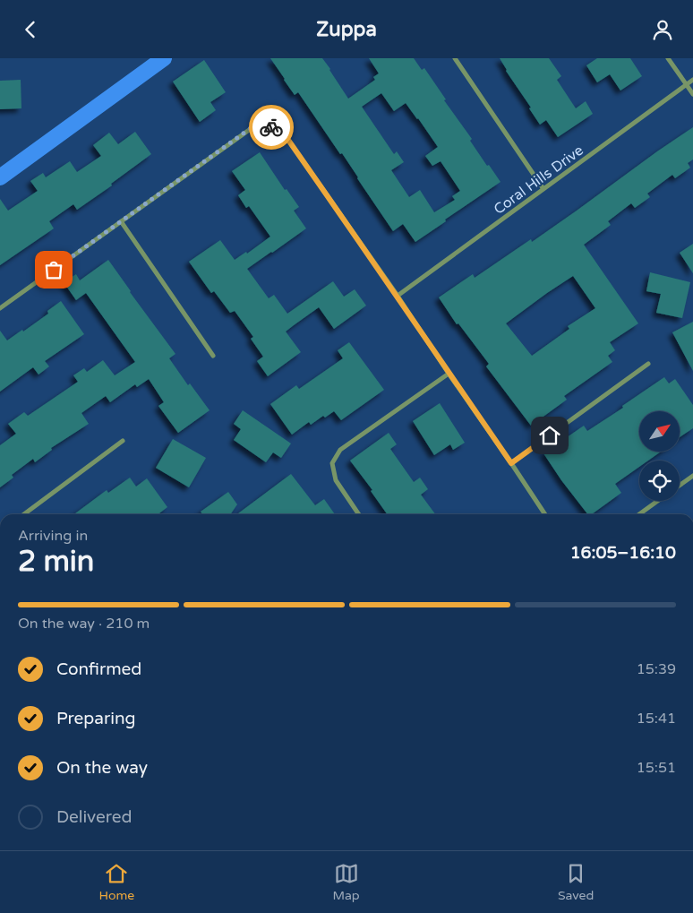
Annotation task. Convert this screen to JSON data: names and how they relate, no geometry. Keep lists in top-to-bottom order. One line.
{"streets":{"street":["Coral Hills Drive"]},"north":"top right","page":{"header":"Zuppa","heading":["2 min","Arriving in","16:05–16:10"],"bar":"On the way · 210 m","list":[["Confirmed","15:39"],["Preparing","15:41"],["On the way","15:51"],"Delivered"],"tabs":["Home","Map","Saved"]}}
